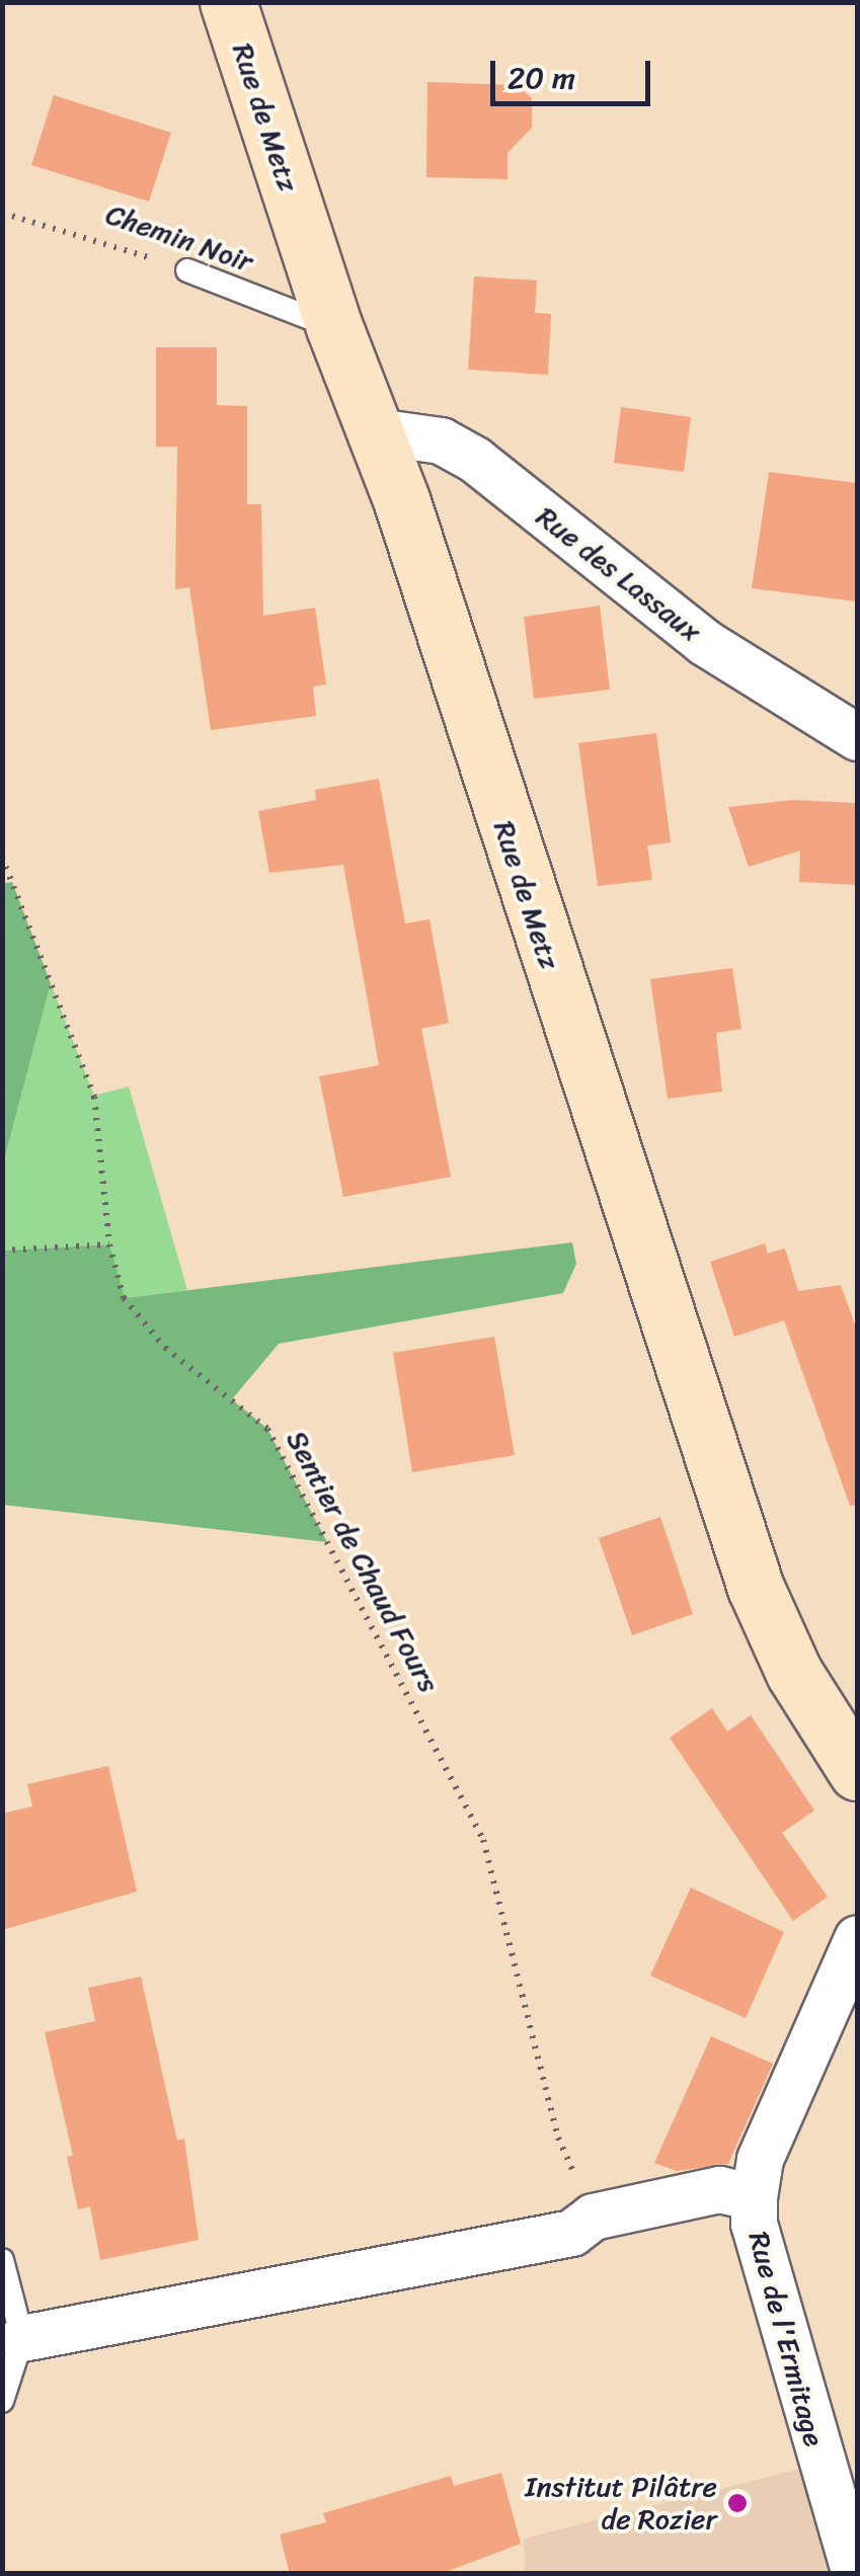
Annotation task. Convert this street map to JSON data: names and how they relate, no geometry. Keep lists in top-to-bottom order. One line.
{"streets":{"main road":["Rue de Metz"],"street":["Rue des Lassaux","Rue de l'Ermitage"],"lane":["Chemin Noir"],"path":["Sentier de Chaud Fours"]},"crossings":[["Rue de Metz","Chemin Noir"],["Rue de Metz","Rue des Lassaux"]],"places":["Institut Pilâtre de Rozier"],"scale_bar":"20 m"}
